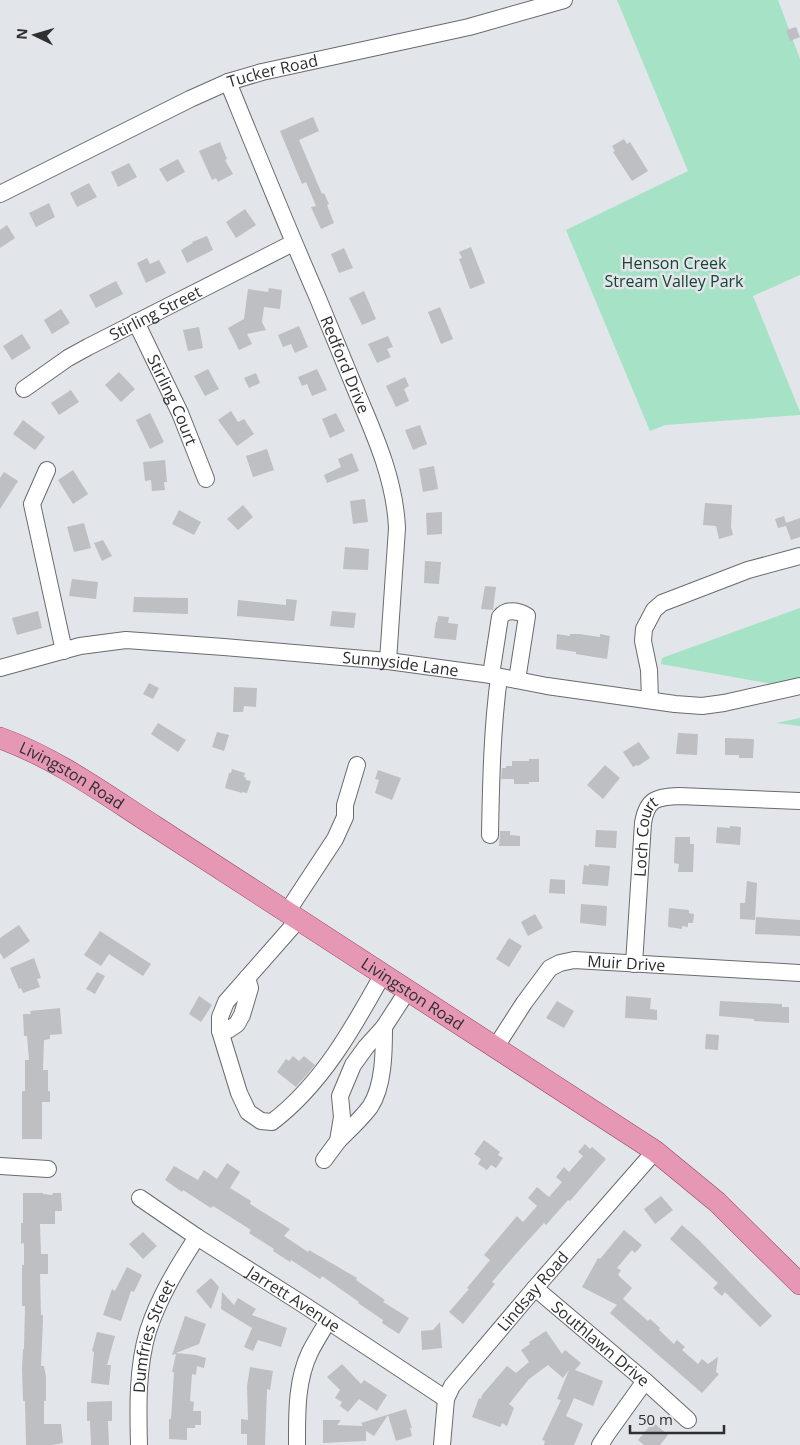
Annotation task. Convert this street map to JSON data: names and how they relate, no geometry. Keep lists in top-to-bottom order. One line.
{"streets":{"main road":["Livingston Road"],"street":["Tucker Road","Stirling Street","Redford Drive","Stirling Court","Sunnyside Lane","Loch Court","Muir Drive","Lindsay Road","Jarrett Avenue","Dumfries Street","Southlawn Drive"]},"crossings":[["Tucker Road","Redford Drive"],["Stirling Street","Redford Drive"],["Stirling Street","Stirling Court"],["Redford Drive","Sunnyside Lane"],["Livingston Road","Muir Drive"],["Livingston Road","Lindsay Road"],["Loch Court","Muir Drive"],["Lindsay Road","Jarrett Avenue"],["Lindsay Road","Southlawn Drive"],["Jarrett Avenue","Dumfries Street"]],"parks":["Henson Creek Stream Valley Park"],"scale_bar":"50 m","north":"left"}
